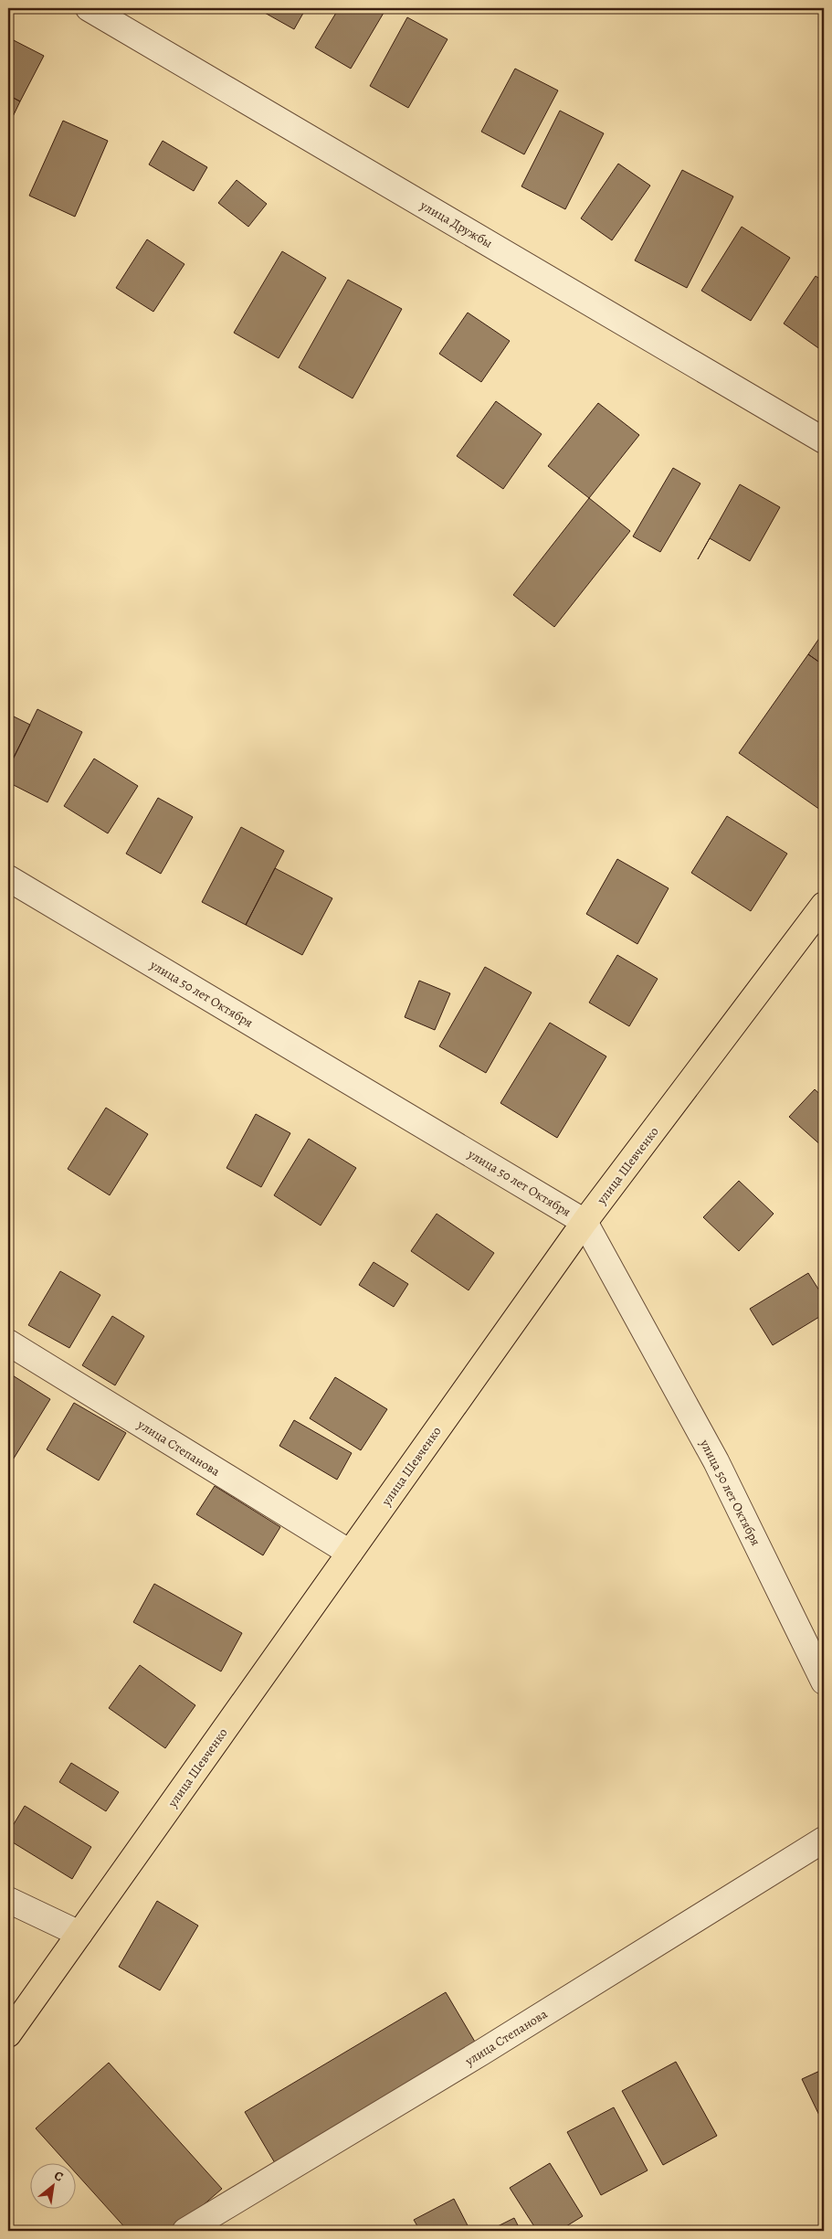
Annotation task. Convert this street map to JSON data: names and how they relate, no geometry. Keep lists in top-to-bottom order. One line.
{"streets":{"main road":["улица Шевченко"],"street":["улица Дружбы","улица 50 лет Октября","улица Степанова"]},"crossings":[["улица 50 лет Октября","улица Шевченко"],["улица Шевченко","улица Степанова"]],"north":"top right"}
